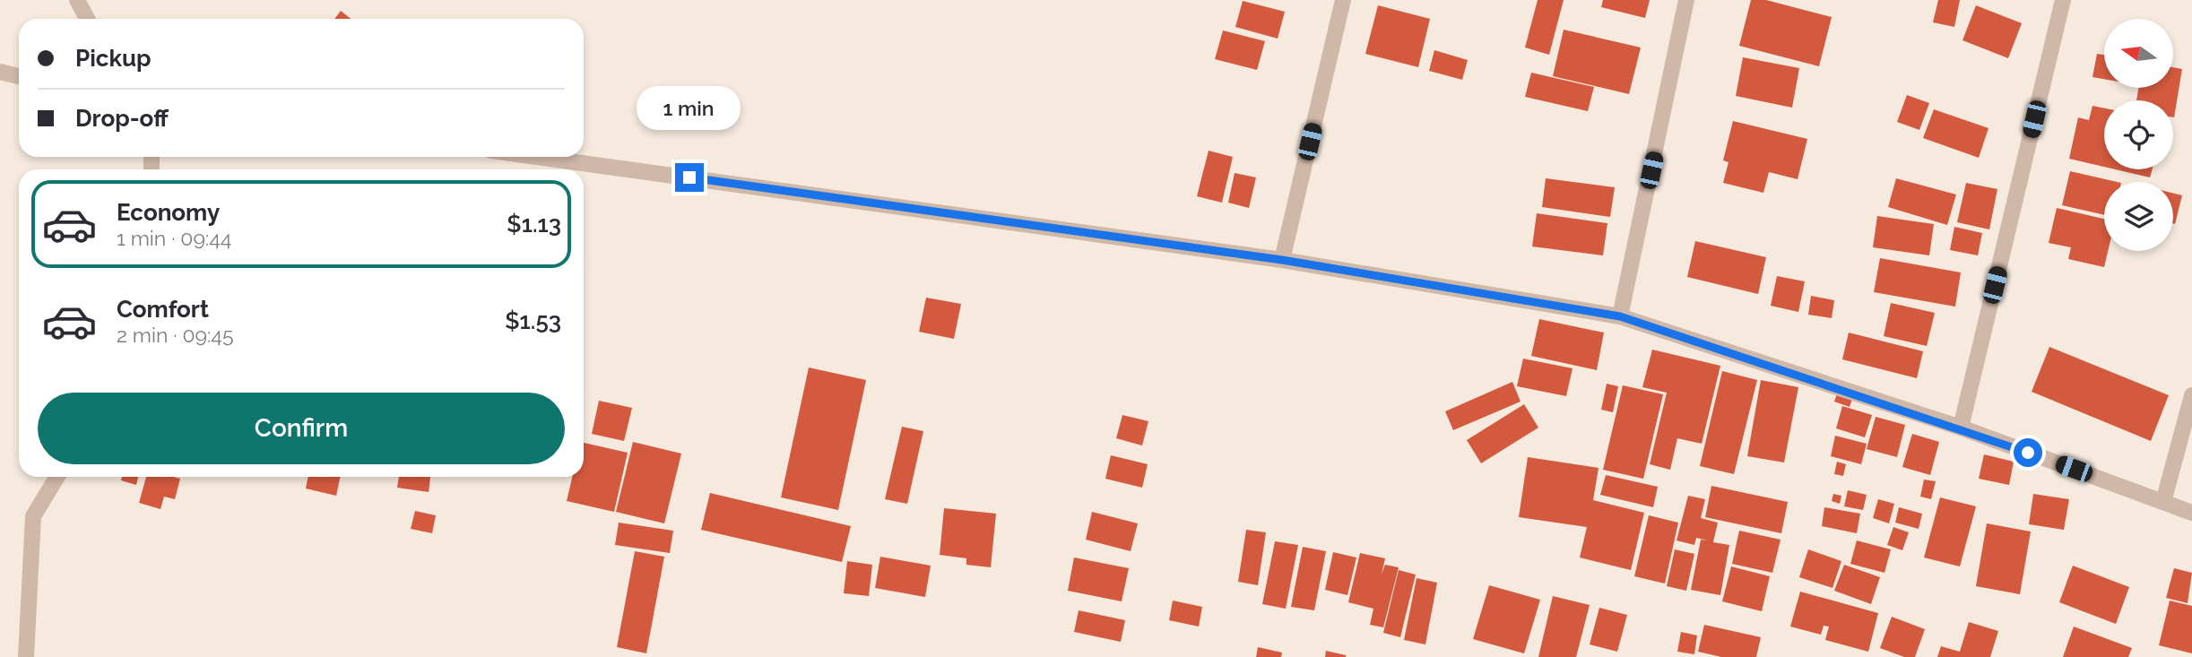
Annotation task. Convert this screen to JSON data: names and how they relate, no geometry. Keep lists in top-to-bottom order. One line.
{"north":"left","page":{"banner":["Pickup","Drop-off"],"bubble":"1 min","list":[{"name":"Economy","note":"1 min · 09:44","value":"$1.13"},{"name":"Comfort","note":"2 min · 09:45","value":"$1.53"}],"buttons":"Confirm"}}
